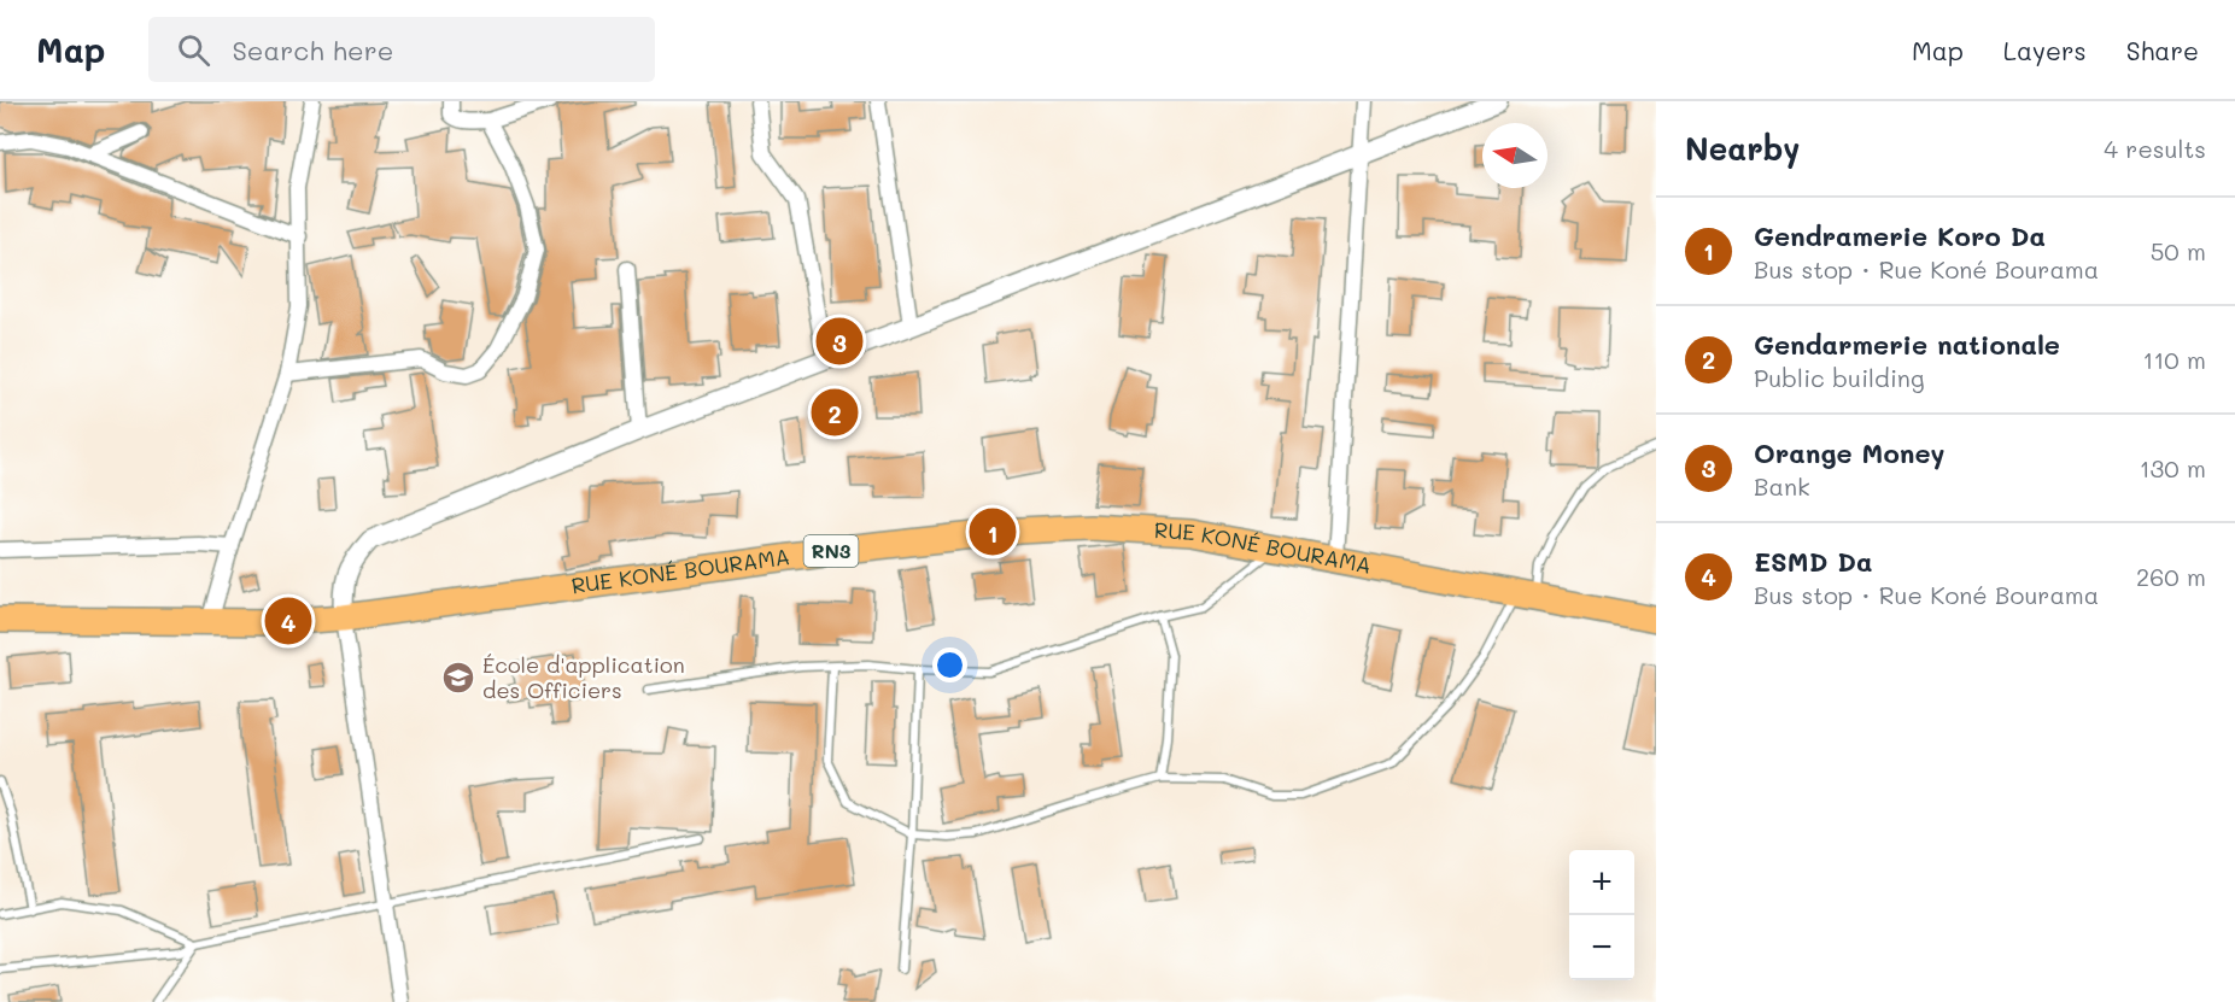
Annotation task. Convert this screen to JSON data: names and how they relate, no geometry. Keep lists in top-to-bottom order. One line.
{"streets":{"highway":["RUE KONÉ BOURAMA","RN3"]},"places":{"school or university":["École d'application des Officiers"]},"north":"left","page":{"header":"Map","search":"Search here","nav":["Map","Layers","Share"],"heading":["Nearby","4 results"],"list":[{"mark":"1","name":"Gendramerie Koro Da","note":"Bus stop · Rue Koné Bourama","value":"50 m"},{"mark":"2","name":"Gendarmerie nationale","note":"Public building","value":"110 m"},{"mark":"3","name":"Orange Money","note":"Bank","value":"130 m"},{"mark":"4","name":"ESMD Da","note":"Bus stop · Rue Koné Bourama","value":"260 m"}],"pins":["3","2","1","4"],"map_buttons":["+","−"]}}
